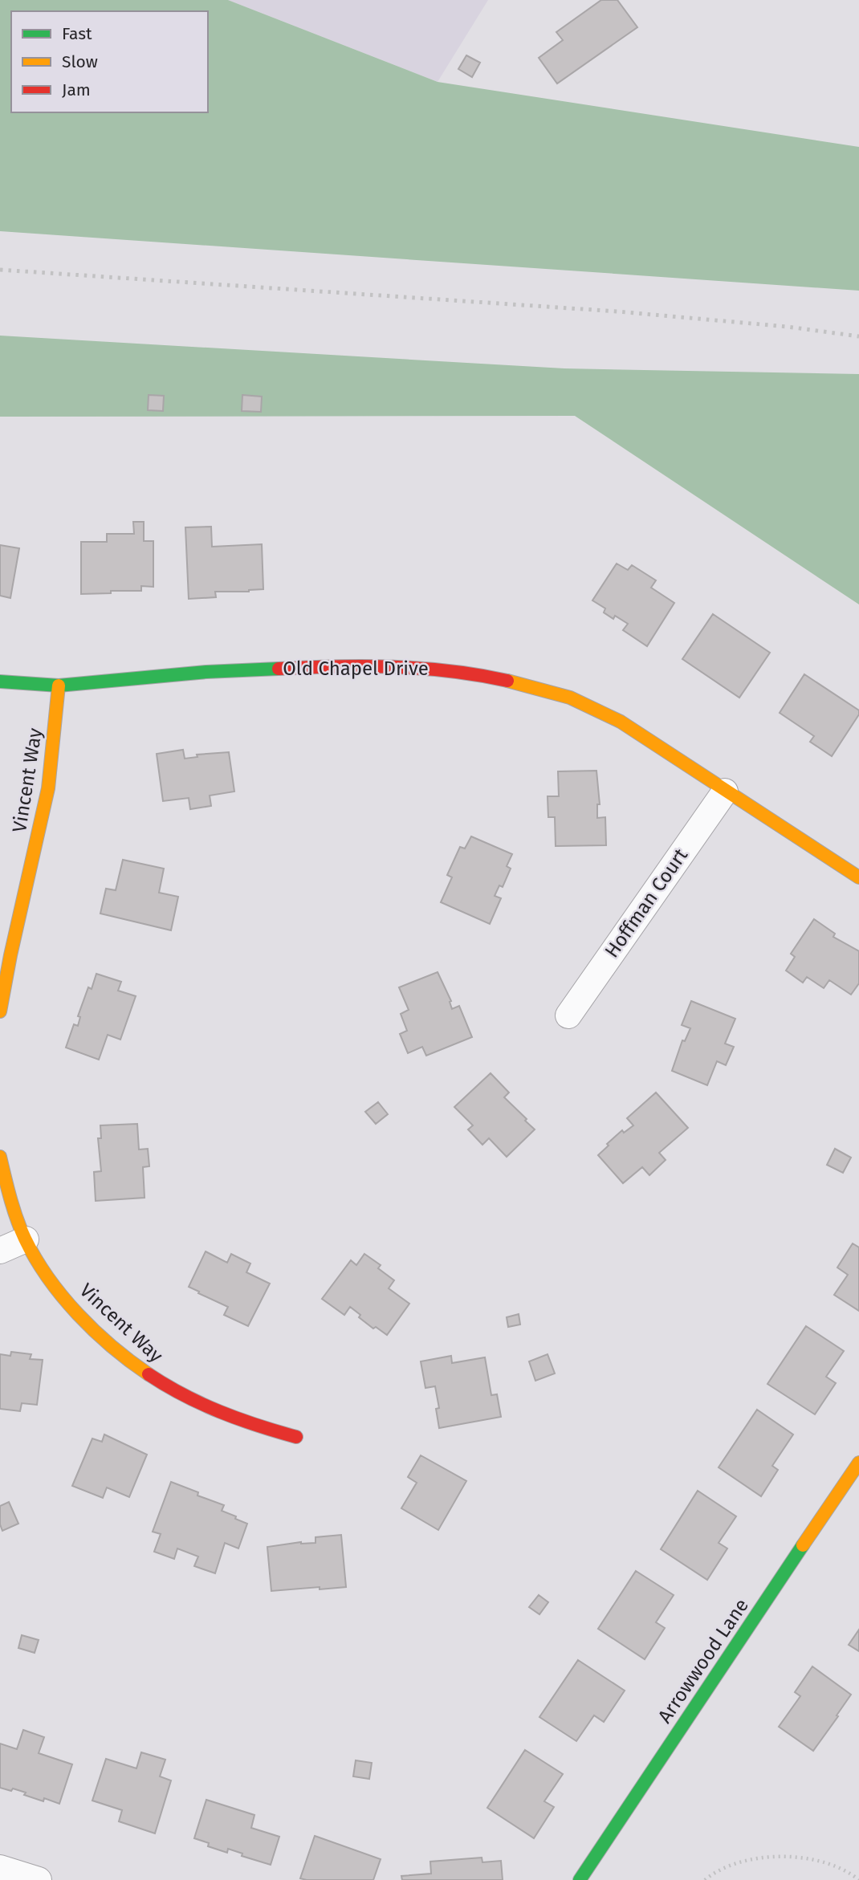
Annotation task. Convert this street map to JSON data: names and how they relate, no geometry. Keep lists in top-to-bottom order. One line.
{"streets":{"street":["Old Chapel Drive","Vincent Way","Hoffman Court","Arrowwood Lane"]},"crossings":[["Old Chapel Drive","Vincent Way"],["Old Chapel Drive","Hoffman Court"]],"legend":["Fast","Slow","Jam"]}
